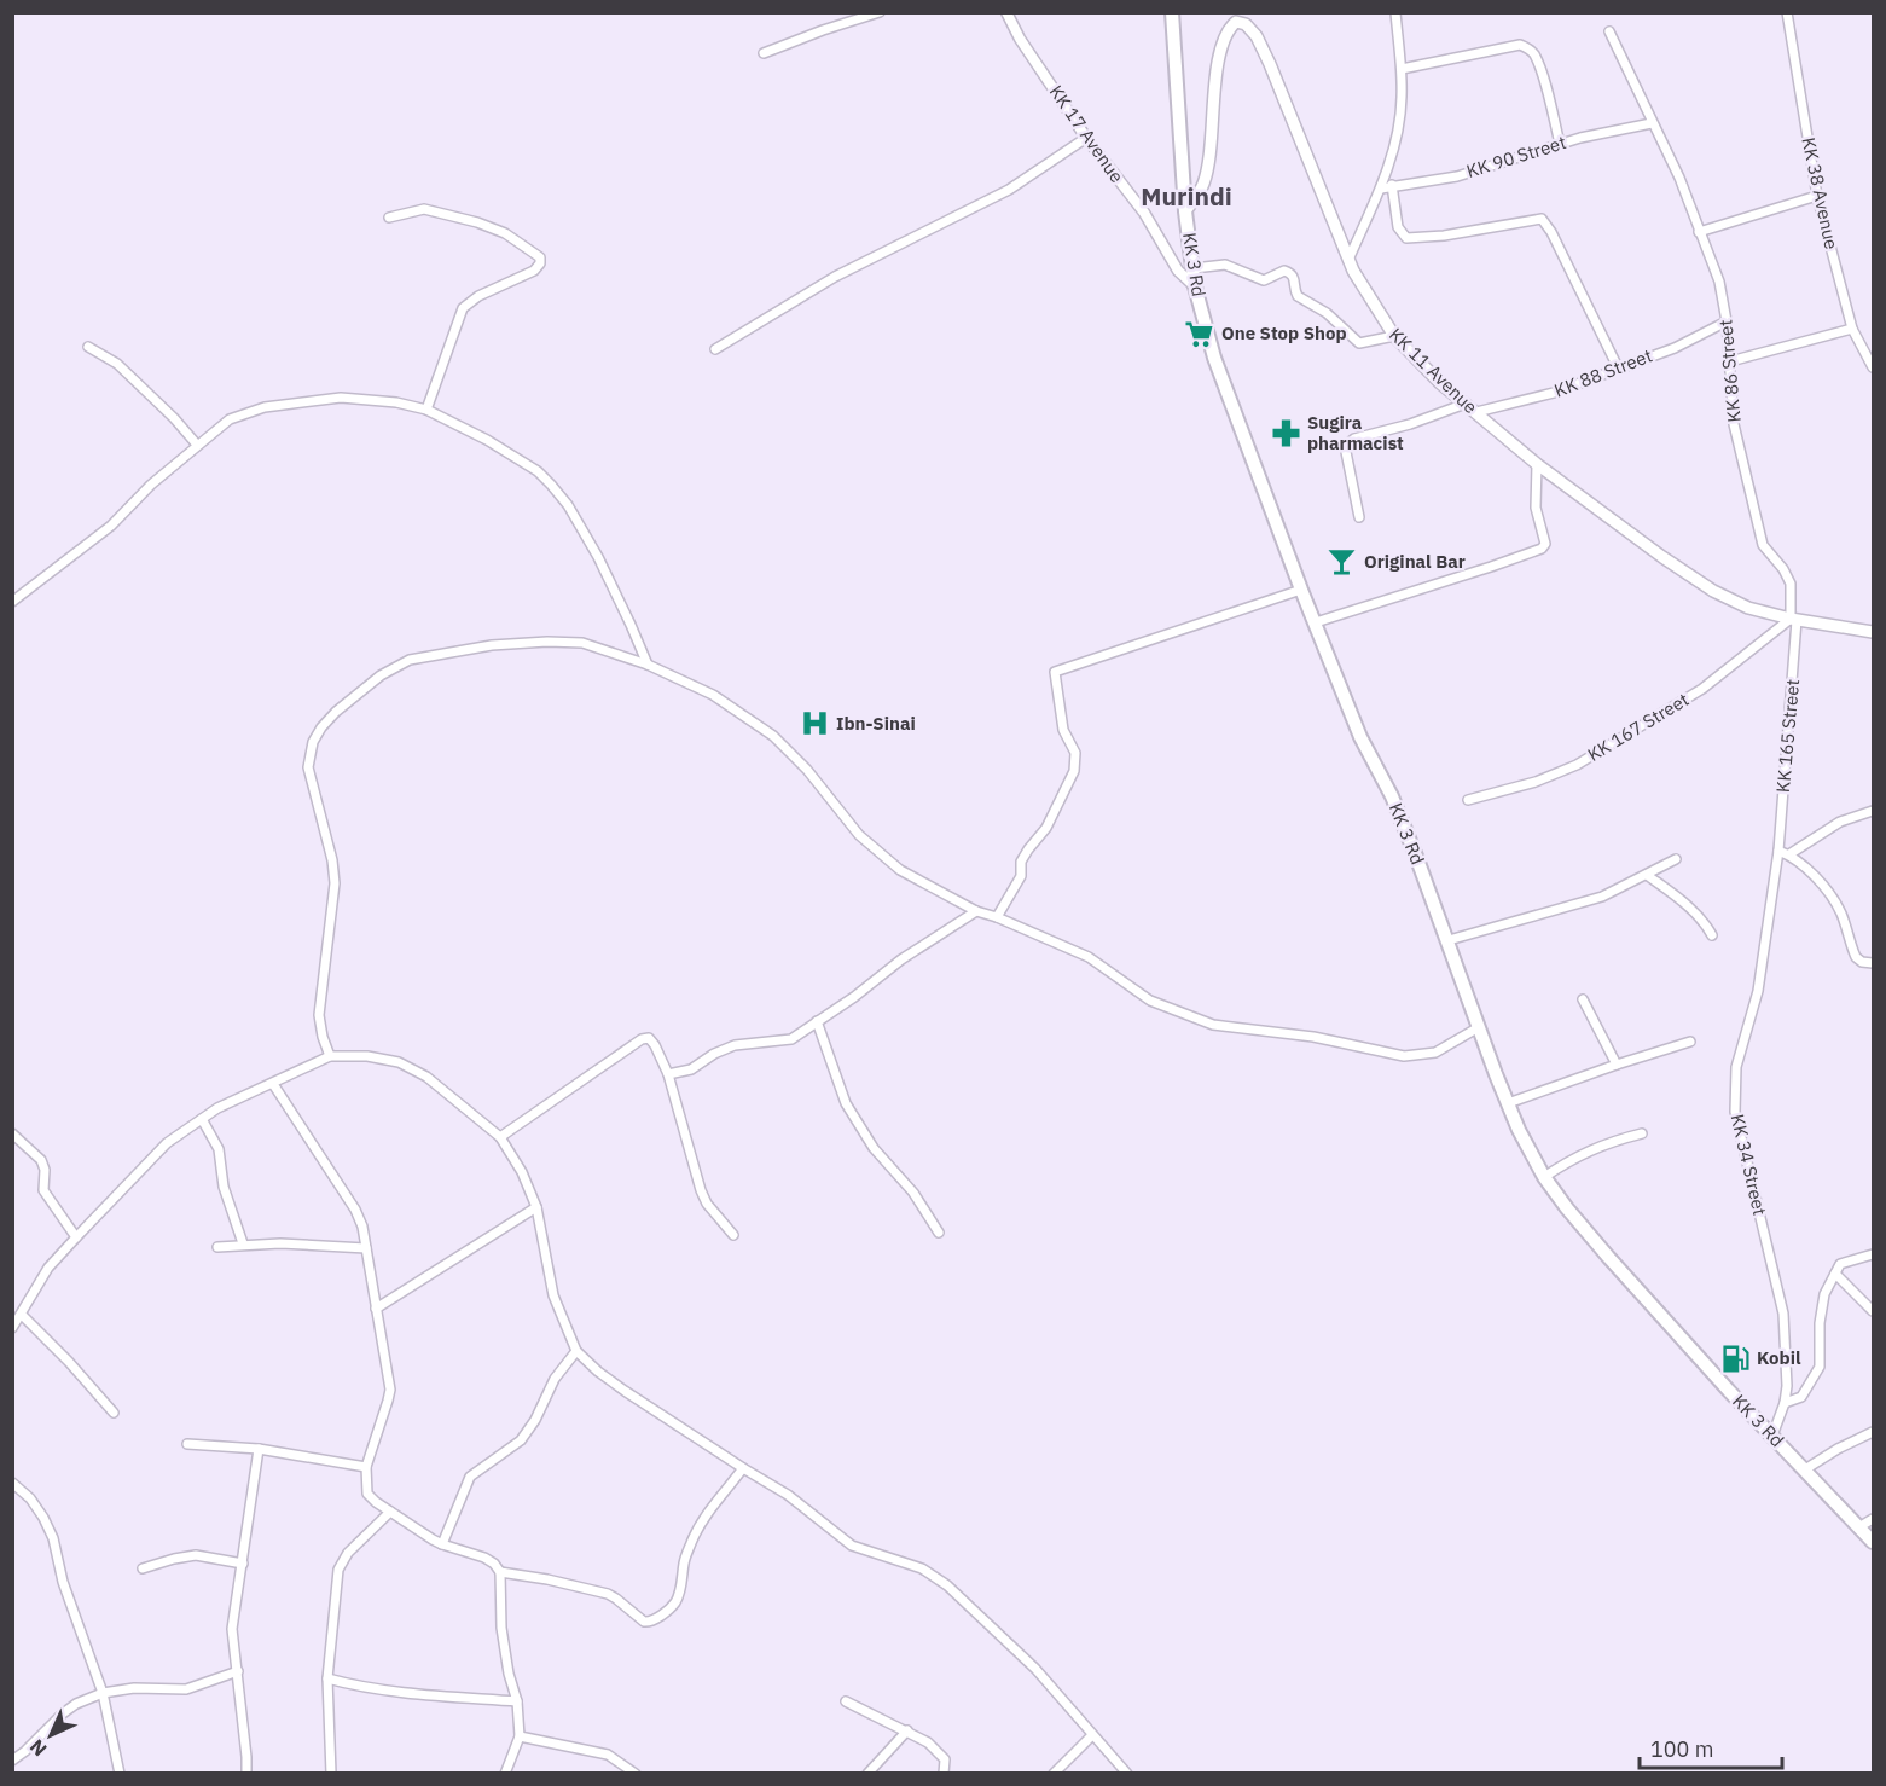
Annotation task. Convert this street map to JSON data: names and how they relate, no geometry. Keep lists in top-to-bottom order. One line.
{"streets":{"highway":["KK 3 Rd"],"main road":["KK 11 Avenue"],"street":["KK 17 Avenue","KK 90 Street","KK 38 Avenue","KK 86 Street","KK 88 Street","KK 167 Street","KK 165 Street","KK 34 Street"]},"crossings":[["KK 17 Avenue","KK 3 Rd"],["KK 90 Street","KK 86 Street"],["KK 3 Rd","KK 11 Avenue"],["KK 3 Rd","KK 34 Street"],["KK 11 Avenue","KK 86 Street"],["KK 11 Avenue","KK 88 Street"],["KK 11 Avenue","KK 167 Street"],["KK 11 Avenue","KK 165 Street"],["KK 86 Street","KK 88 Street"],["KK 86 Street","KK 167 Street"],["KK 86 Street","KK 165 Street"],["KK 167 Street","KK 165 Street"],["KK 165 Street","KK 34 Street"]],"districts":["Murindi"],"places":{"supermarket":["One Stop Shop"],"pharmacy":["Sugira pharmacist"],"bar":["Original Bar"],"hospital":["Ibn-Sinai"],"fuel station":["Kobil"]},"scale_bar":"100 m","north":"bottom left"}
